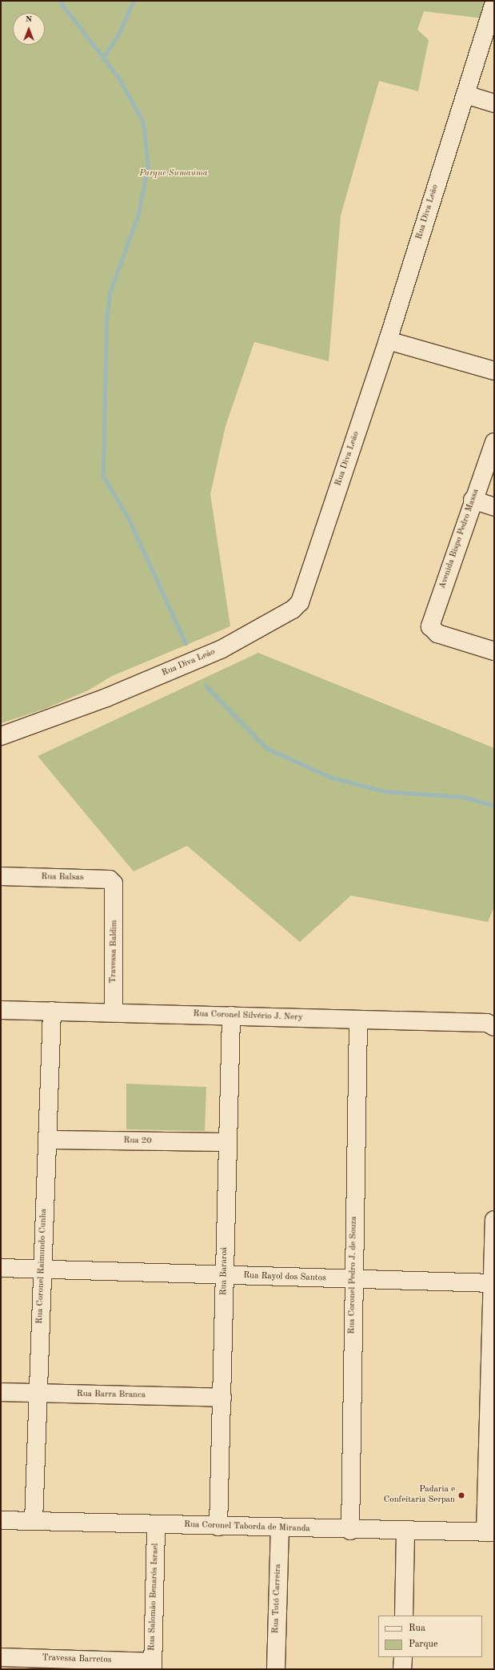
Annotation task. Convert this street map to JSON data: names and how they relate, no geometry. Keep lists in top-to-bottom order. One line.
{"streets":{"street":["Rua Diva Leão","Avenida Bispo Pedro Massa","Rua Balsas","Travessa Baldim","Rua Coronel Silvério J. Nery","Rua 20","Rua Coronel Raimundo Cunha","Rua Bararoá","Rua Coronel Pedro J. de Souza","Rua Rayol dos Santos","Rua Barra Branca","Rua Coronel Taborda de Miranda","Rua Salomão Benarós Israel","Rua Totó Carreira","Travessa Barretos"]},"crossings":[["Rua Balsas","Travessa Baldim"],["Travessa Baldim","Rua Coronel Silvério J. Nery"],["Rua Coronel Silvério J. Nery","Rua Coronel Raimundo Cunha"],["Rua Coronel Silvério J. Nery","Rua Bararoá"],["Rua Coronel Silvério J. Nery","Rua Coronel Pedro J. de Souza"],["Rua 20","Rua Coronel Raimundo Cunha"],["Rua 20","Rua Bararoá"],["Rua Coronel Raimundo Cunha","Rua Rayol dos Santos"],["Rua Coronel Raimundo Cunha","Rua Barra Branca"],["Rua Coronel Raimundo Cunha","Rua Coronel Taborda de Miranda"],["Rua Bararoá","Rua Rayol dos Santos"],["Rua Bararoá","Rua Barra Branca"],["Rua Bararoá","Rua Coronel Taborda de Miranda"],["Rua Coronel Pedro J. de Souza","Rua Rayol dos Santos"],["Rua Coronel Pedro J. de Souza","Rua Coronel Taborda de Miranda"],["Rua Coronel Taborda de Miranda","Rua Salomão Benarós Israel"],["Rua Coronel Taborda de Miranda","Rua Totó Carreira"],["Rua Salomão Benarós Israel","Travessa Barretos"]],"parks":["Parque Sumaúma"],"places":["Padaria e Confeitaria Serpan"],"legend":["Rua","Parque"],"north":"top"}
